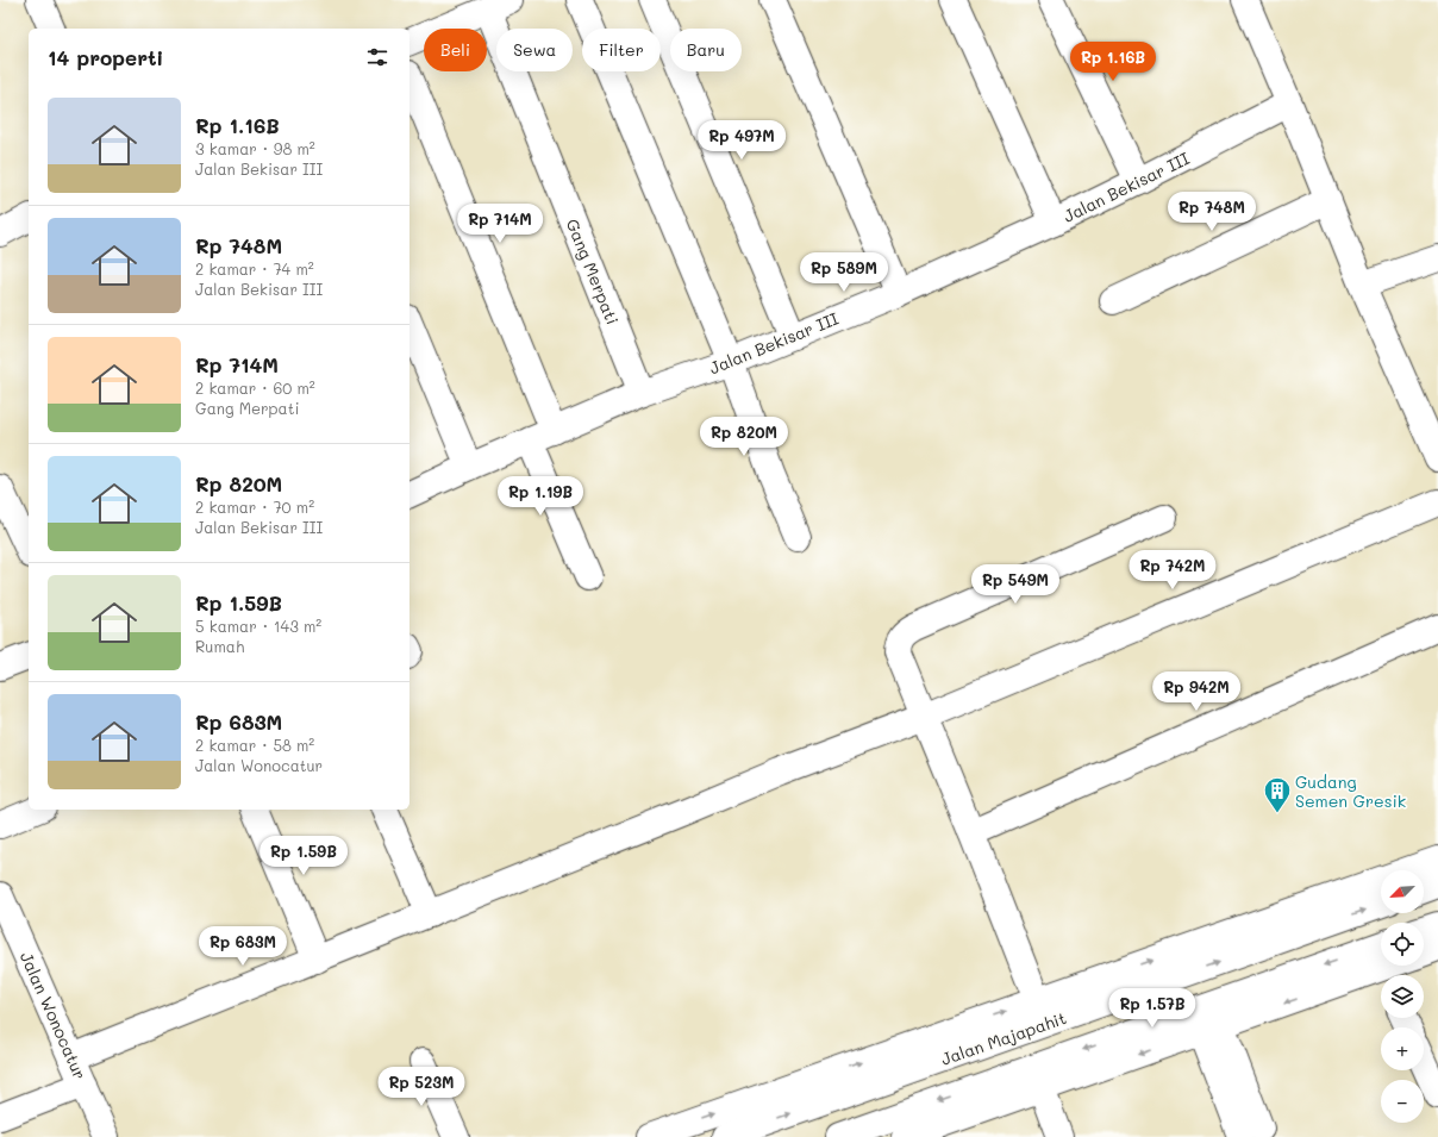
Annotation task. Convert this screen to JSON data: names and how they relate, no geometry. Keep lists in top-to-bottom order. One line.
{"streets":{"main road":["Jalan Bekisar III","Gang Merpati","Jalan Wonocatur","Jalan Majapahit"]},"crossings":[["Jalan Bekisar III","Gang Merpati"]],"places":{"building":["Gudang Semen Gresik"]},"north":"bottom left","page":{"chip":["Beli","Sewa","Filter","Baru"],"heading":"14 properti","price":["Rp 1.16B","Rp 497M","Rp 748M","Rp 714M","Rp 589M","Rp 820M","Rp 1.19B","Rp 742M","Rp 549M","Rp 942M","Rp 1.59B","Rp 683M","Rp 1.57B","Rp 523M"],"list":[{"name":"Rp 1.16B","note":"3 kamar · 98 m² · Jalan Bekisar III"},{"name":"Rp 748M","note":"2 kamar · 74 m² · Jalan Bekisar III"},{"name":"Rp 714M","note":"2 kamar · 60 m² · Gang Merpati"},{"name":"Rp 820M","note":"2 kamar · 70 m² · Jalan Bekisar III"},{"name":"Rp 1.59B","note":"5 kamar · 143 m² · Rumah"},{"name":"Rp 683M","note":"2 kamar · 58 m² · Jalan Wonocatur"}],"map_buttons":["+","−"]}}
